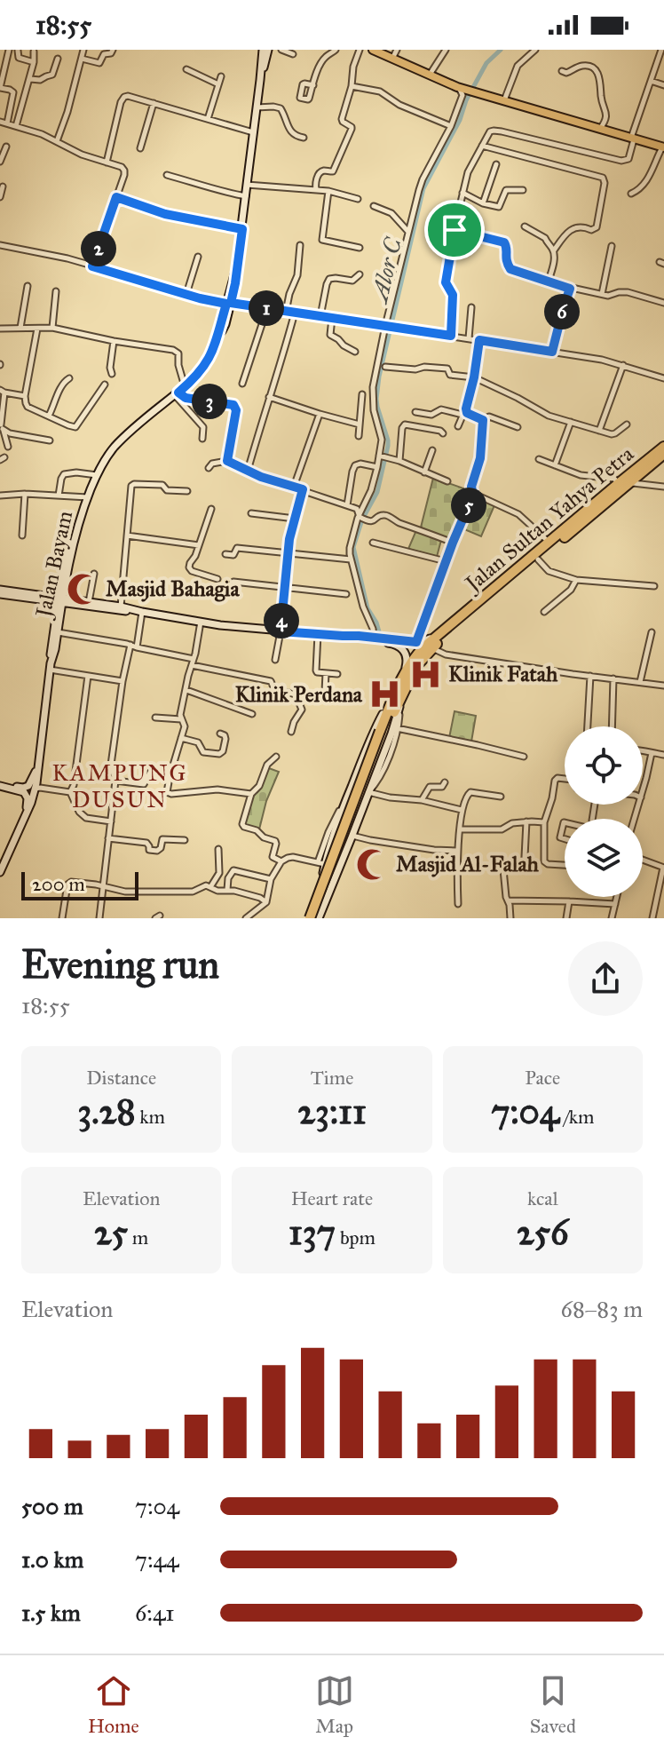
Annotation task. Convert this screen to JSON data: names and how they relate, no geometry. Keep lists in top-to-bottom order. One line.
{"streets":{"highway":["Jalan Sultan Yahya Petra"],"main road":["Jalan Bayam"]},"districts":["KAMPUNG DUSUN"],"water":["Alor C"],"places":{"mosque":["Masjid Bahagia","Masjid Al-Falah"],"hospital":["Klinik Fatah","Klinik Perdana"]},"scale_bar":"200 m","page":{"status":"18:55","pins":["2","1","6","3","5","4"],"scale":"200 m","heading":["Evening run","18:55"],"stats":[["Distance","3.28 km"],["Time","23:11"],["Pace","7:04 /km"],["Elevation","25 m"],["Heart rate","137 bpm"],["kcal","256"]],"chart":["Elevation","68–83 m"],"list":[{"name":"500 m","note":"7:04"},{"name":"1.0 km","note":"7:44"},{"name":"1.5 km","note":"6:41"}],"tabs":["Home","Map","Saved"]}}
